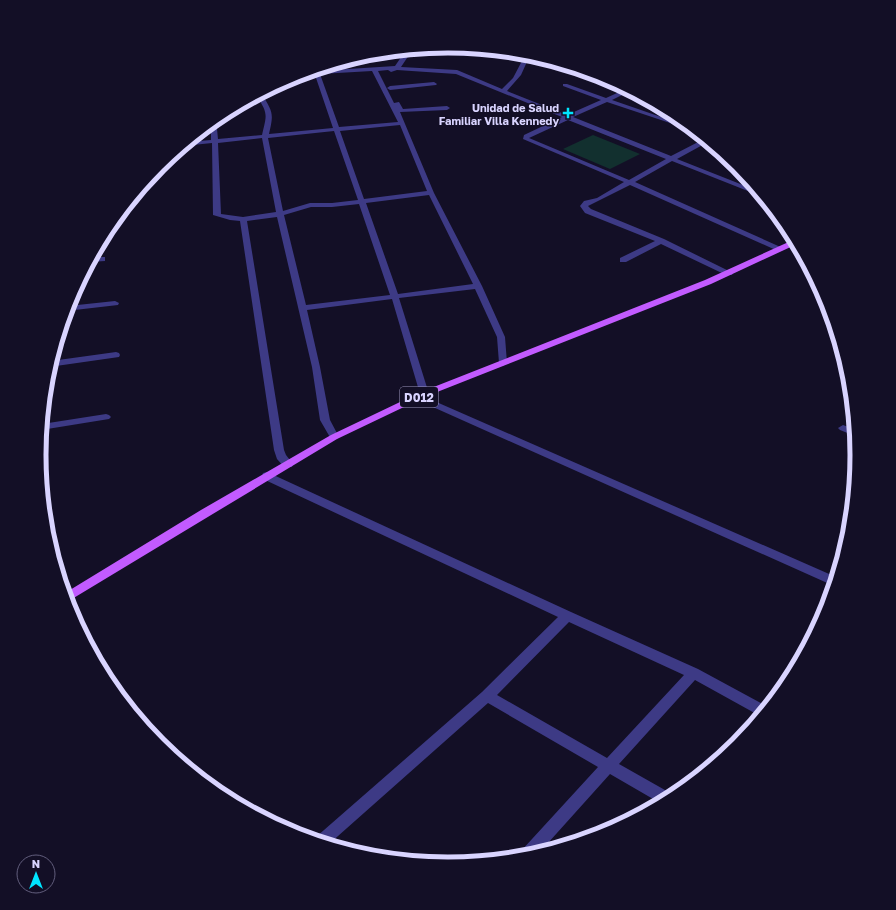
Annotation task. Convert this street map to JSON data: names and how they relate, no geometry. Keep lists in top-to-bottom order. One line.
{"streets":{"main road":["D012"]},"places":{"health":["Unidad de Salud Familiar Villa Kennedy"]},"north":"top"}
